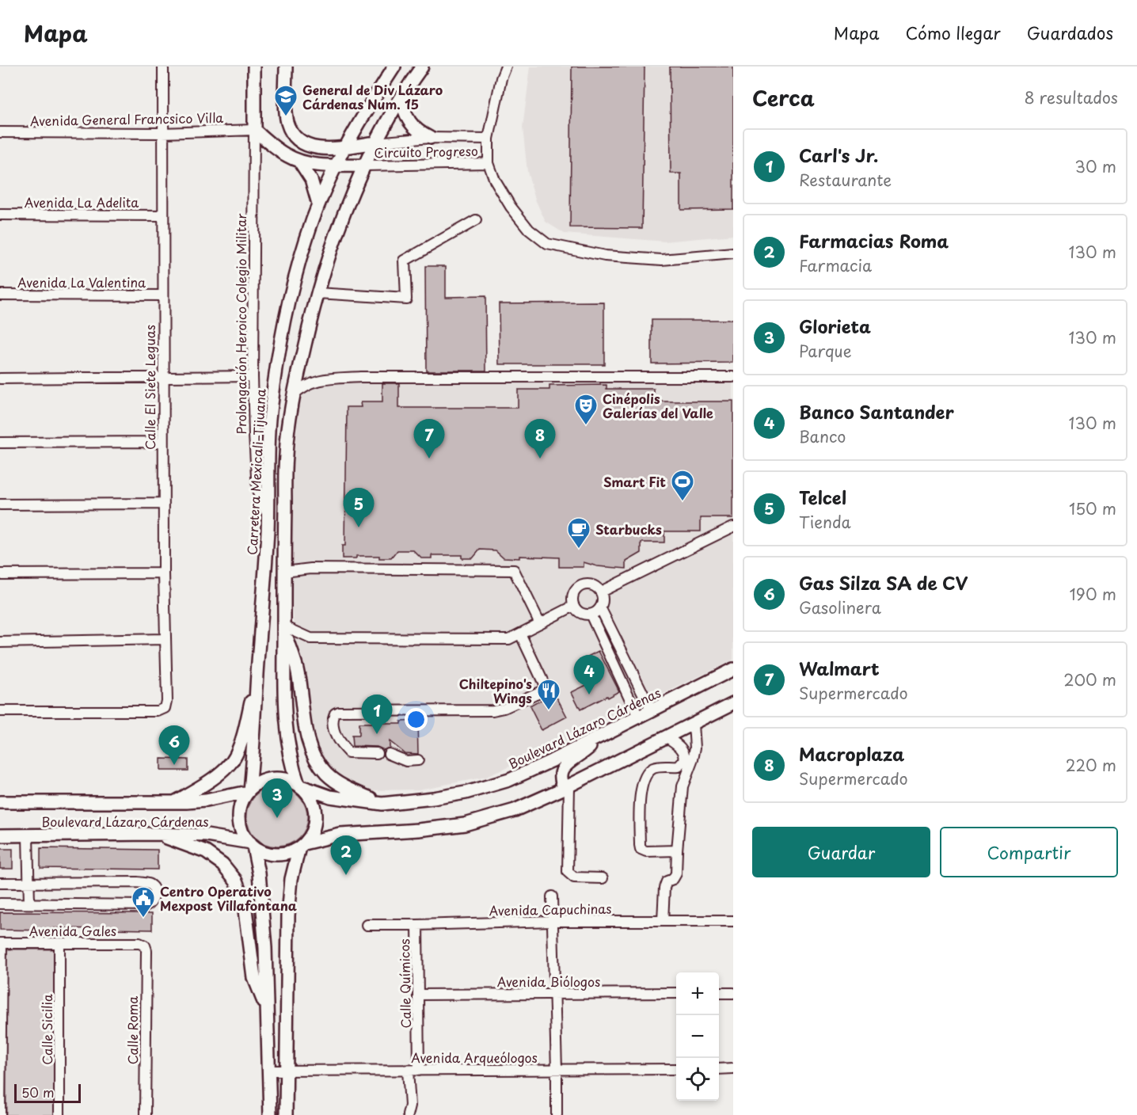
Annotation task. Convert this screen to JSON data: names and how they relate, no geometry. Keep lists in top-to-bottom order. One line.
{"streets":{"main road":["Carretera Mexicali–Tijuana","Boulevard Lázaro Cárdenas"],"street":["Avenida General Francsico Villa","Circuito Progreso","Avenida La Adelita","Avenida La Valentina","Prolongación Heroico Colegio Militar","Calle El Siete Leguas","Avenida Capuchinas","Avenida Gales","Avenida Biólogos","Calle Químicos","Calle Sicilia","Calle Roma","Avenida Arqueólogos"]},"crossings":[["Avenida General Francsico Villa","Prolongación Heroico Colegio Militar"],["Avenida General Francsico Villa","Calle El Siete Leguas"],["Avenida La Adelita","Calle El Siete Leguas"],["Avenida La Valentina","Calle El Siete Leguas"],["Prolongación Heroico Colegio Militar","Carretera Mexicali–Tijuana"],["Avenida Capuchinas","Calle Químicos"],["Avenida Gales","Calle Sicilia"],["Avenida Gales","Calle Roma"],["Avenida Biólogos","Calle Químicos"],["Calle Químicos","Avenida Arqueólogos"]],"places":{"school or university":["General de Div Lázaro Cárdenas Num. 15"],"theatre":["Cinépolis Galerías del Valle"],"sports":["Smart Fit"],"cafe":["Starbucks"],"restaurant":["Chiltepino's Wings"],"public building":["Centro Operativo Mexpost Villafontana"]},"scale_bar":"50 m","page":{"header":"Mapa","nav":["Mapa","Cómo llegar","Guardados"],"heading":["Cerca","8 resultados"],"list":[{"mark":"1","name":"Carl's Jr.","note":"Restaurante","value":"30 m"},{"mark":"2","name":"Farmacias Roma","note":"Farmacia","value":"130 m"},{"mark":"3","name":"Glorieta","note":"Parque","value":"130 m"},{"mark":"4","name":"Banco Santander","note":"Banco","value":"130 m"},{"mark":"5","name":"Telcel","note":"Tienda","value":"150 m"},{"mark":"6","name":"Gas Silza SA de CV","note":"Gasolinera","value":"190 m"},{"mark":"7","name":"Walmart","note":"Supermercado","value":"200 m"},{"mark":"8","name":"Macroplaza","note":"Supermercado","value":"220 m"}],"pins":["7","8","5","4","1","6","3","2"],"buttons":["Guardar","Compartir"],"map_buttons":["+","−"],"scale":"50 m"}}
